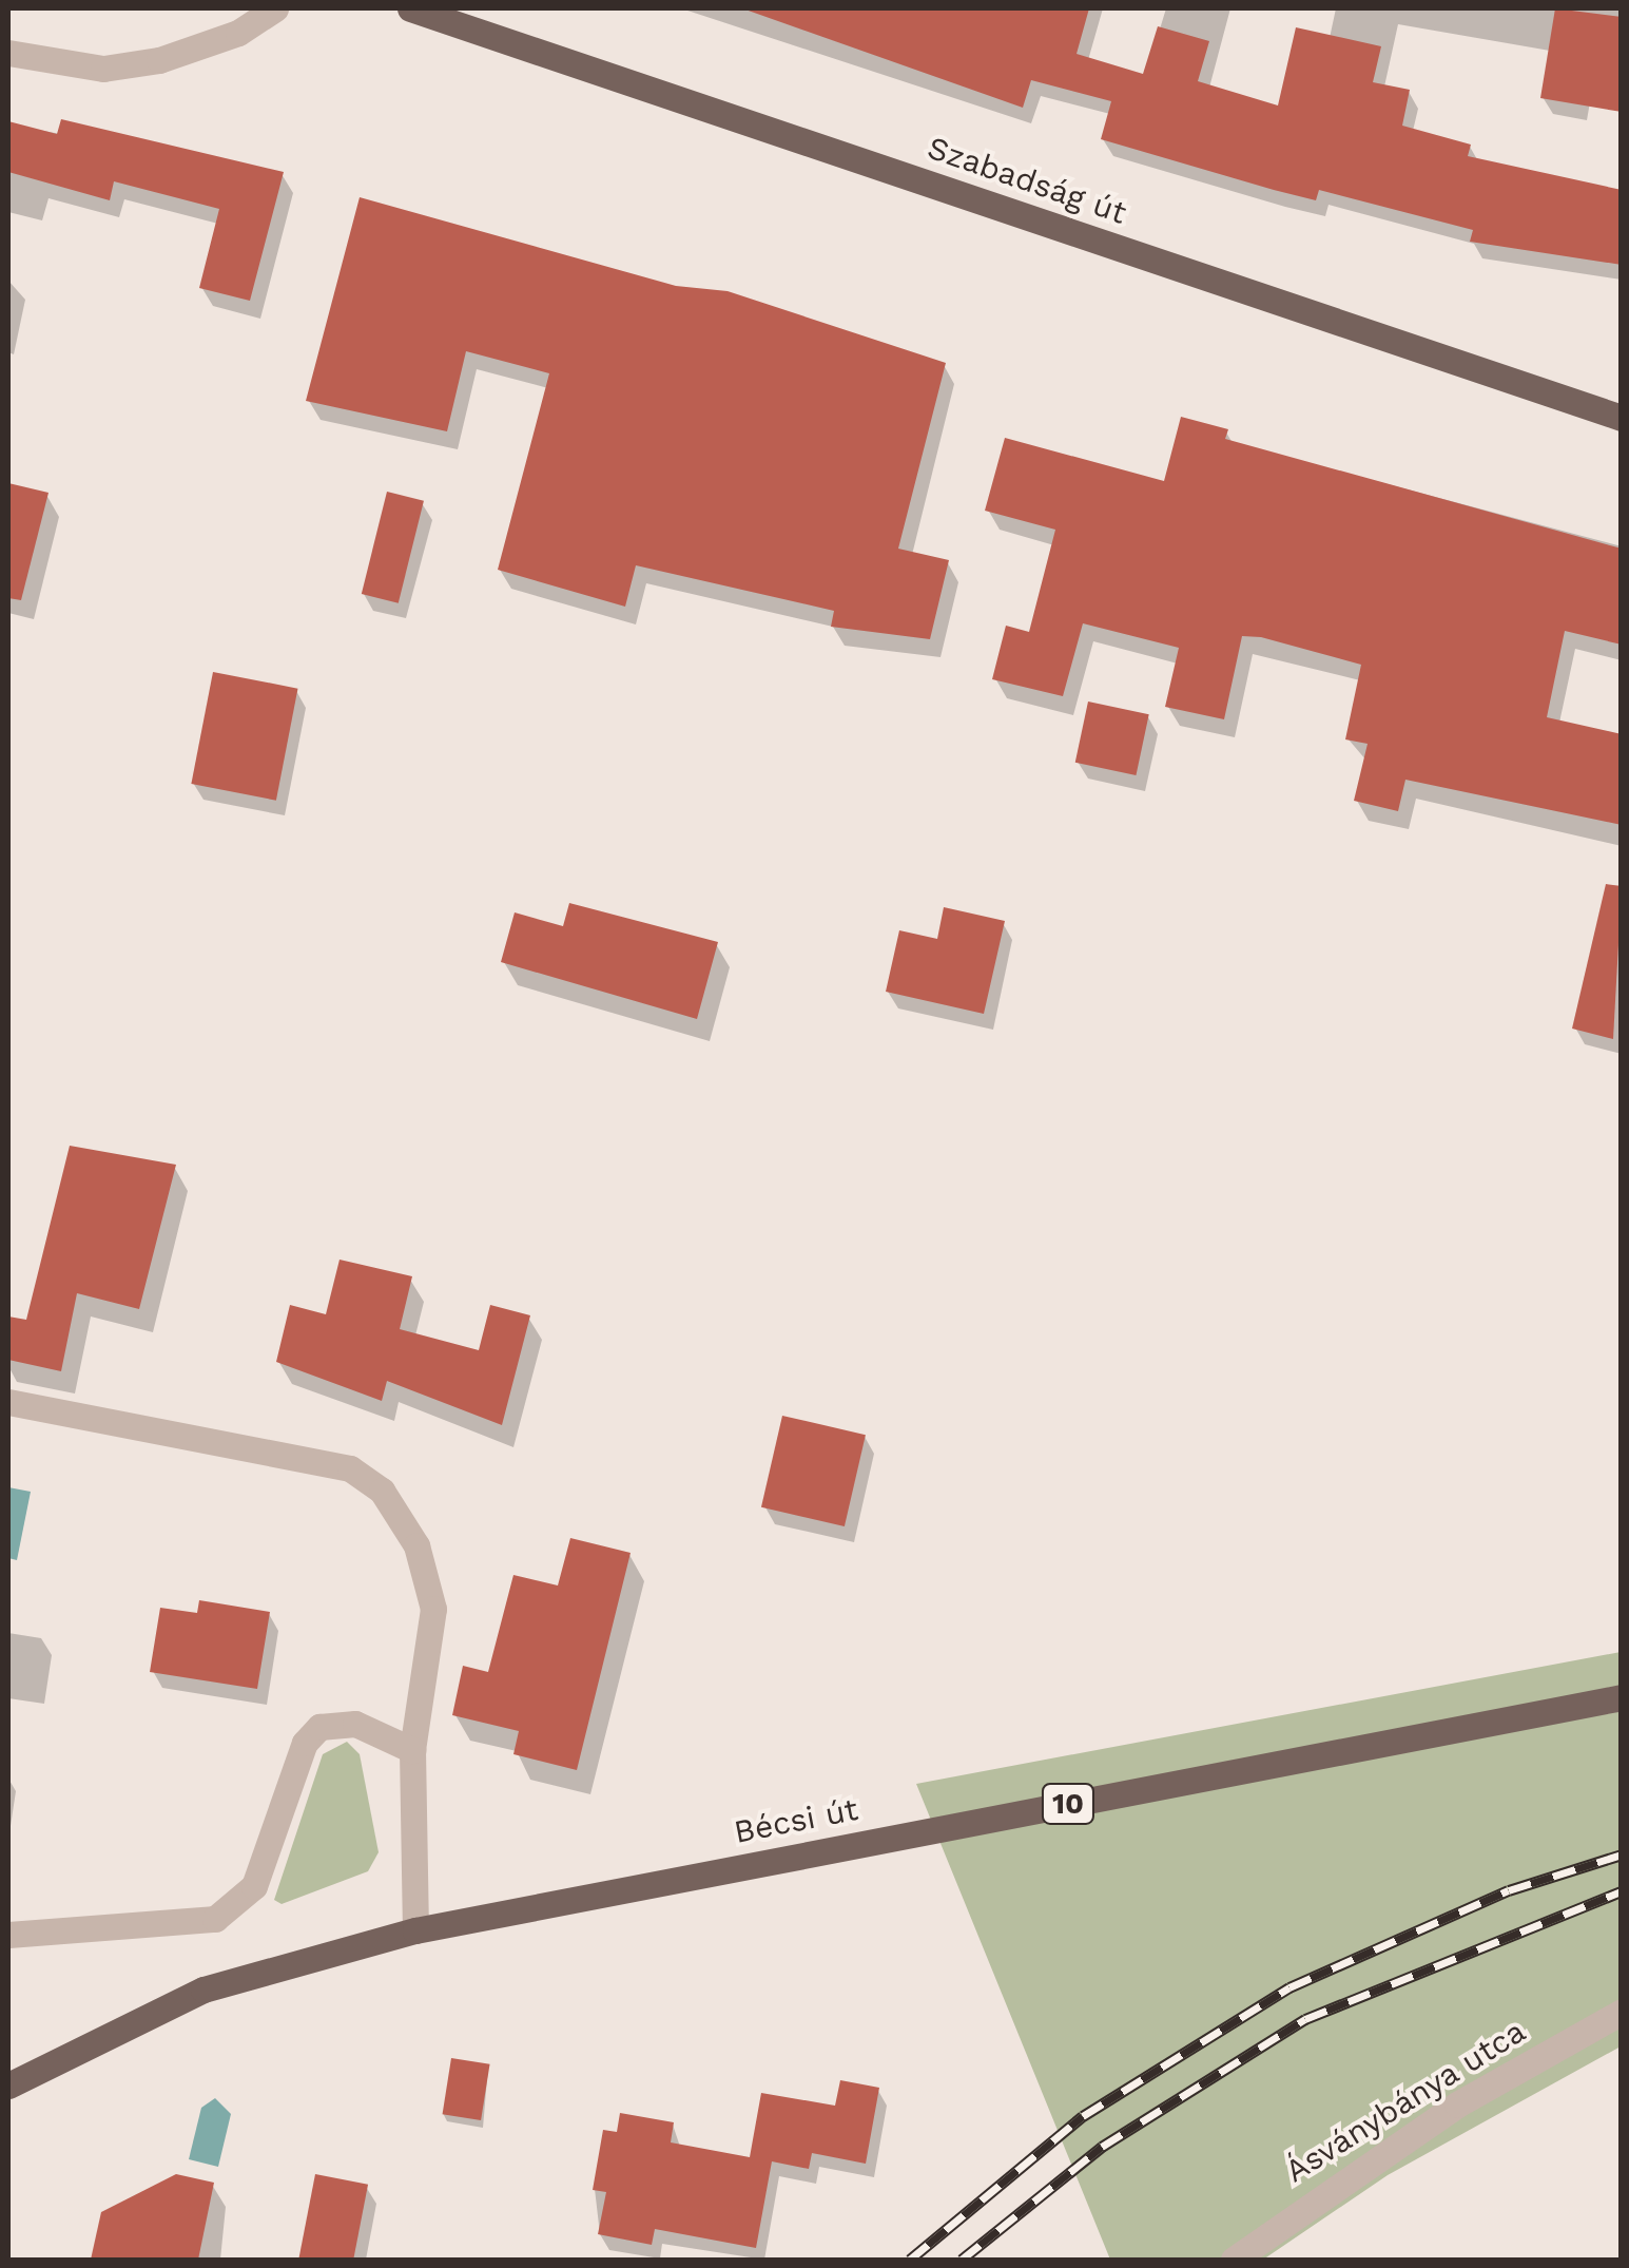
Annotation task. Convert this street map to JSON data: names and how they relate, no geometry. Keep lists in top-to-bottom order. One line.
{"streets":{"main road":["Szabadság út","10","Bécsi út"],"street":["Ásványbánya utca"]}}
